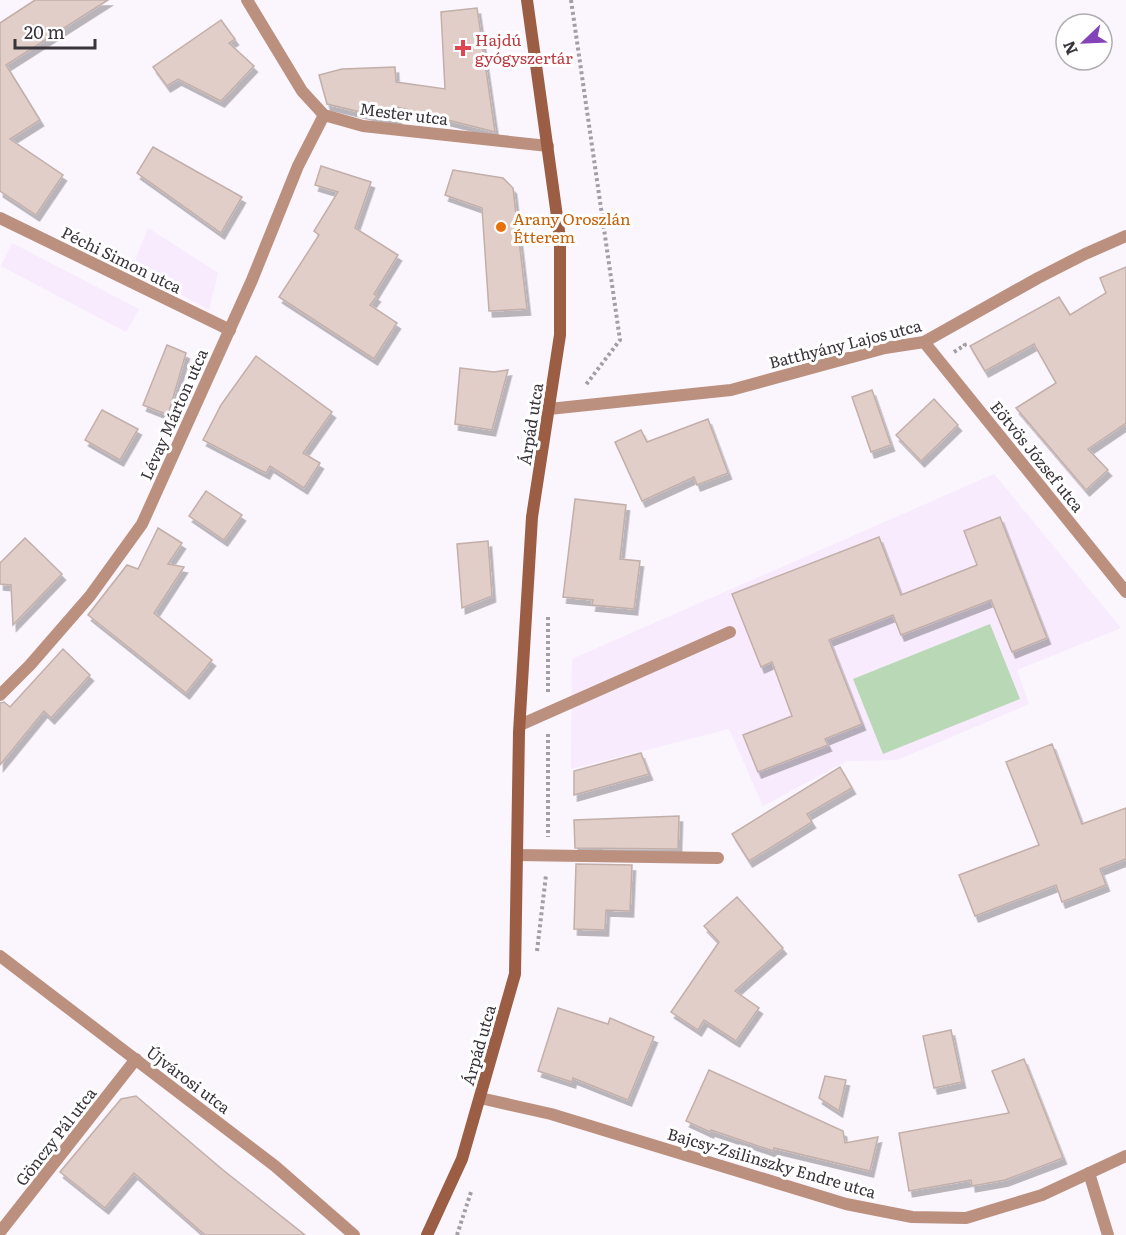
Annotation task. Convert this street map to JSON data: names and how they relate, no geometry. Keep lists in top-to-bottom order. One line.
{"streets":{"street":["Mester utca","Péchi Simon utca","Batthyány Lajos utca","Lévay Márton utca","Árpád utca","Eötvös József utca","Újvárosi utca","Gönczy Pál utca","Bajcsy-Zsilinszky Endre utca"]},"crossings":[["Mester utca","Lévay Márton utca"],["Mester utca","Árpád utca"],["Péchi Simon utca","Lévay Márton utca"],["Batthyány Lajos utca","Árpád utca"],["Batthyány Lajos utca","Eötvös József utca"],["Árpád utca","Bajcsy-Zsilinszky Endre utca"],["Újvárosi utca","Gönczy Pál utca"]],"places":{"health":["Hajdú gyógyszertár"],"other":["Arany Oroszlán Étterem"]},"scale_bar":"20 m","north":"bottom left"}
